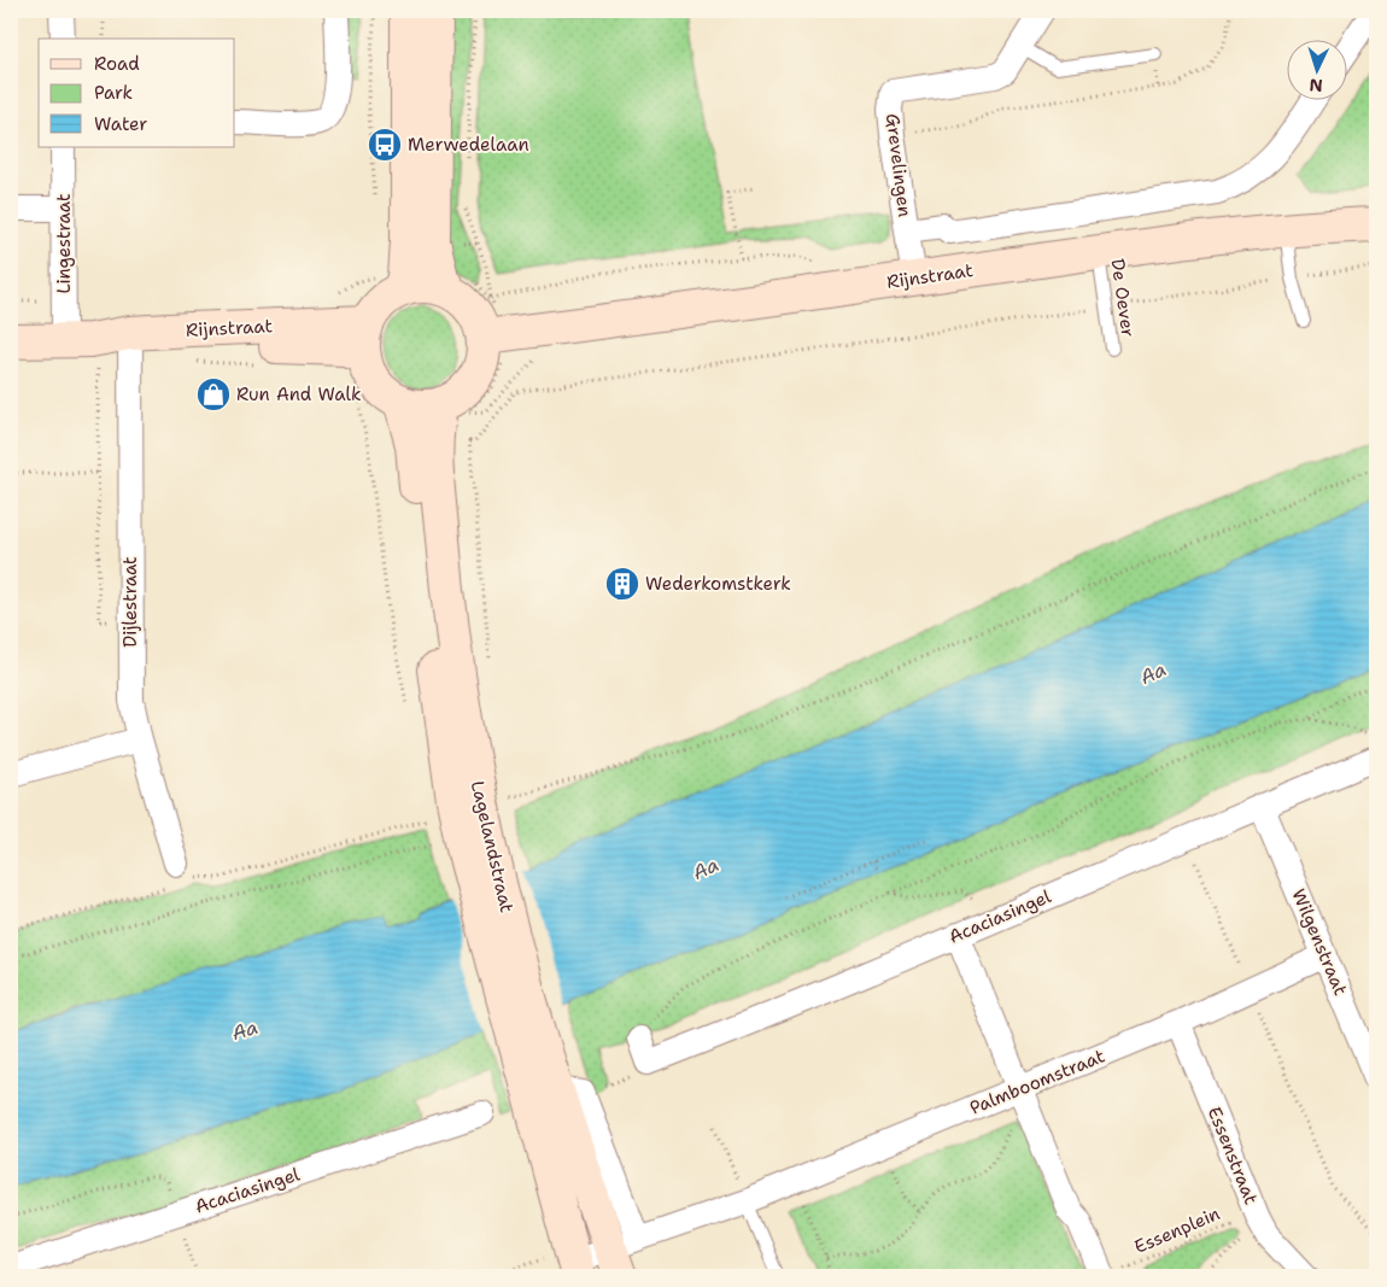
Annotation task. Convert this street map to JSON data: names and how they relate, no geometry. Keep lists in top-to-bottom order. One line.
{"streets":{"main road":["Rijnstraat","Lagelandstraat"],"street":["Grevelingen","Lingestraat","Dijlestraat","Acaciasingel","Wilgenstraat","Palmboomstraat","Essenstraat"],"lane":["De Oever"],"path":["Essenplein"]},"crossings":[["Grevelingen","Rijnstraat"],["Lingestraat","Rijnstraat"],["Rijnstraat","De Oever"],["Rijnstraat","Dijlestraat"],["Rijnstraat","Lagelandstraat"],["Lagelandstraat","Palmboomstraat"],["Acaciasingel","Wilgenstraat"],["Wilgenstraat","Palmboomstraat"],["Palmboomstraat","Essenstraat"],["Essenstraat","Essenplein"]],"water":["Aa"],"places":{"bus stop":["Merwedelaan"],"shop":["Run And Walk"],"building":["Wederkomstkerk"]},"legend":["Road","Park","Water"],"north":"bottom"}
